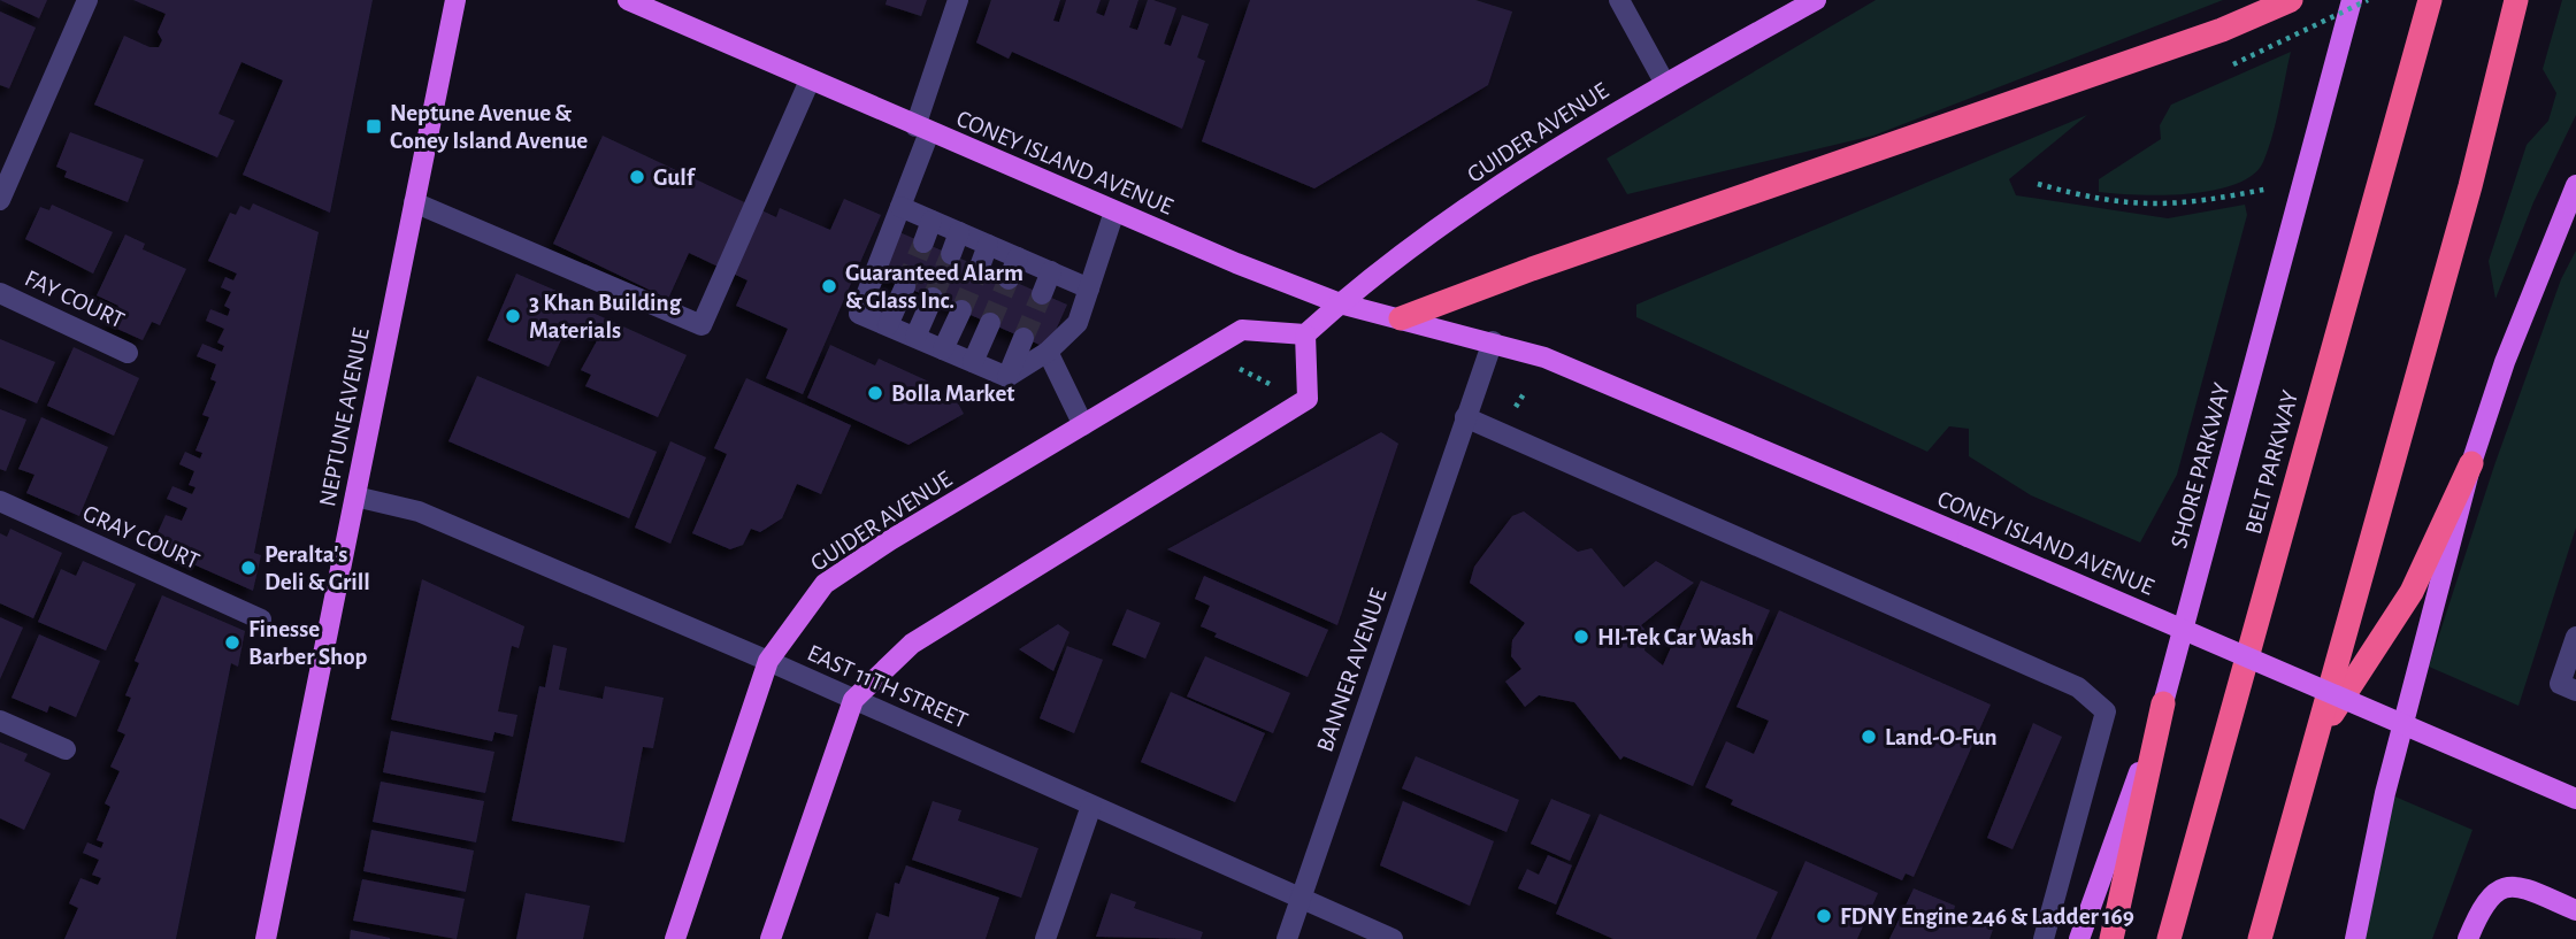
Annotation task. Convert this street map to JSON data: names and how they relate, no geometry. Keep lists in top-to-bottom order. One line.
{"streets":{"highway":["BELT PARKWAY"],"main road":["GUIDER AVENUE","CONEY ISLAND AVENUE","NEPTUNE AVENUE","SHORE PARKWAY"],"street":["FAY COURT","GRAY COURT","BANNER AVENUE","EAST 11TH STREET"]},"crossings":[["GUIDER AVENUE","CONEY ISLAND AVENUE"],["GUIDER AVENUE","EAST 11TH STREET"],["NEPTUNE AVENUE","EAST 11TH STREET"],["BANNER AVENUE","EAST 11TH STREET"]],"places":{"transit":["Neptune Avenue & Coney Island Avenue"],"other":["Gulf","Guaranteed Alarm & Glass Inc.","3 Khan Building Materials","Bolla Market","Peralta's Deli & Grill","HI-Tek Car Wash","Finesse Barber Shop","Land-O-Fun","FDNY Engine 246 & Ladder 169"]}}
